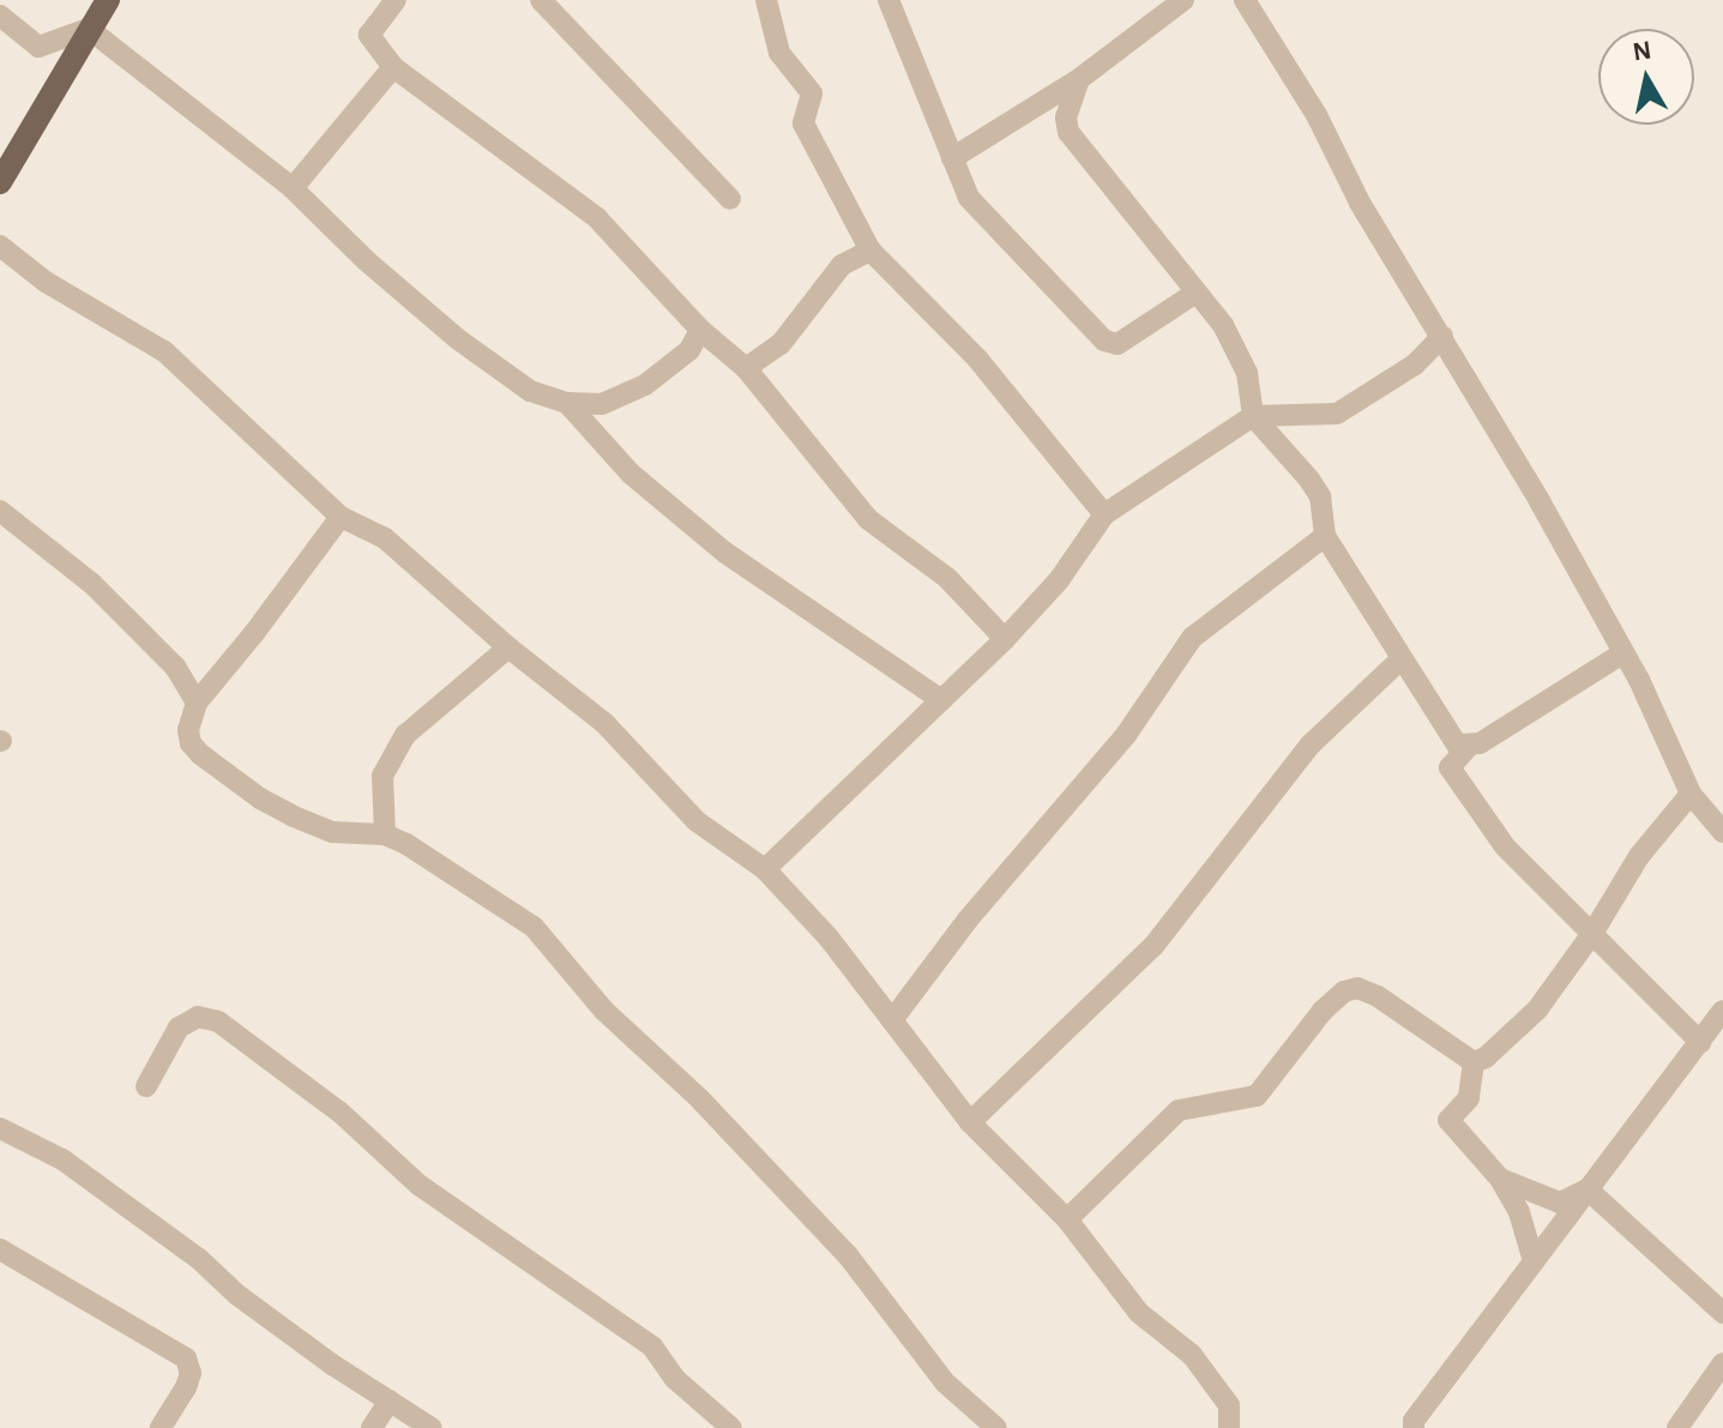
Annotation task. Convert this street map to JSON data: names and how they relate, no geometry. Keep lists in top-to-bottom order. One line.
{"north":"top"}
